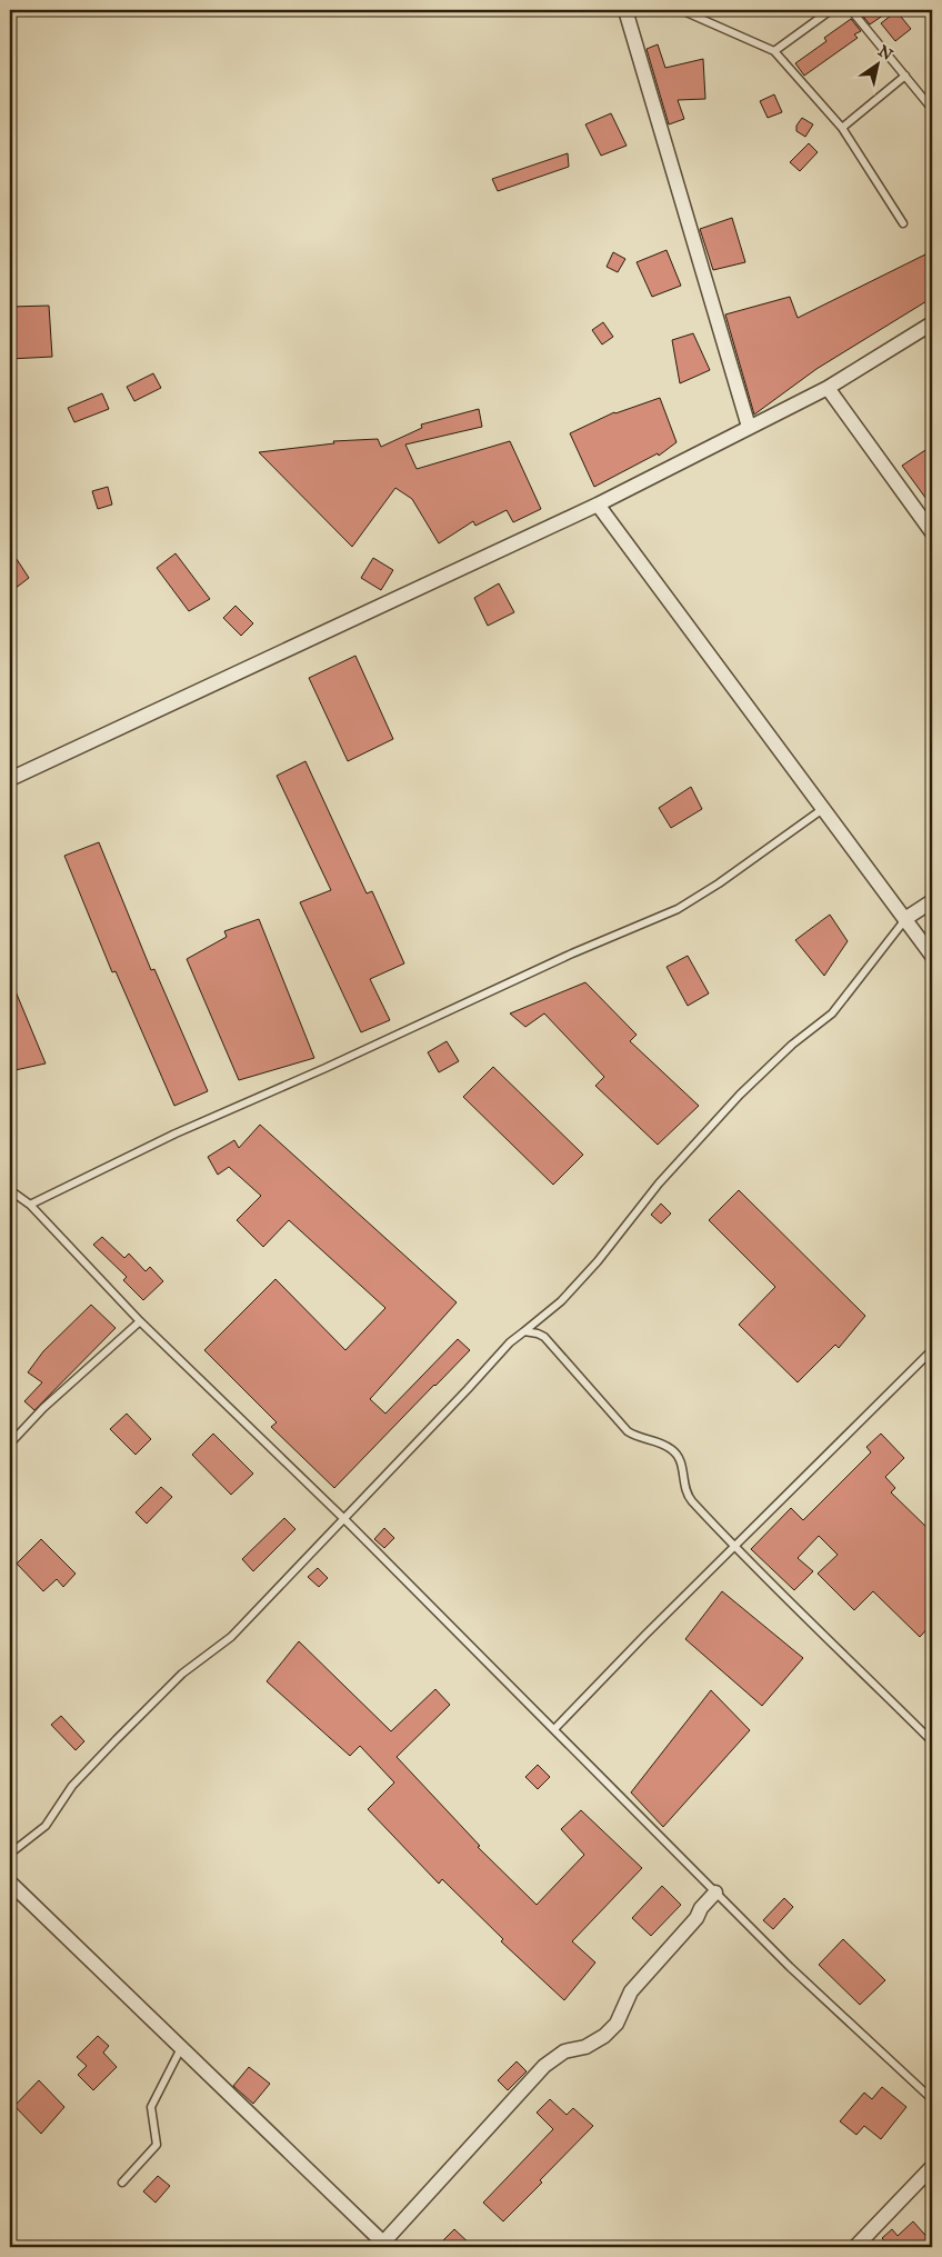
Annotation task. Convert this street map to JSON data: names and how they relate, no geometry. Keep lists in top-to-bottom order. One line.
{"north":"top right"}
